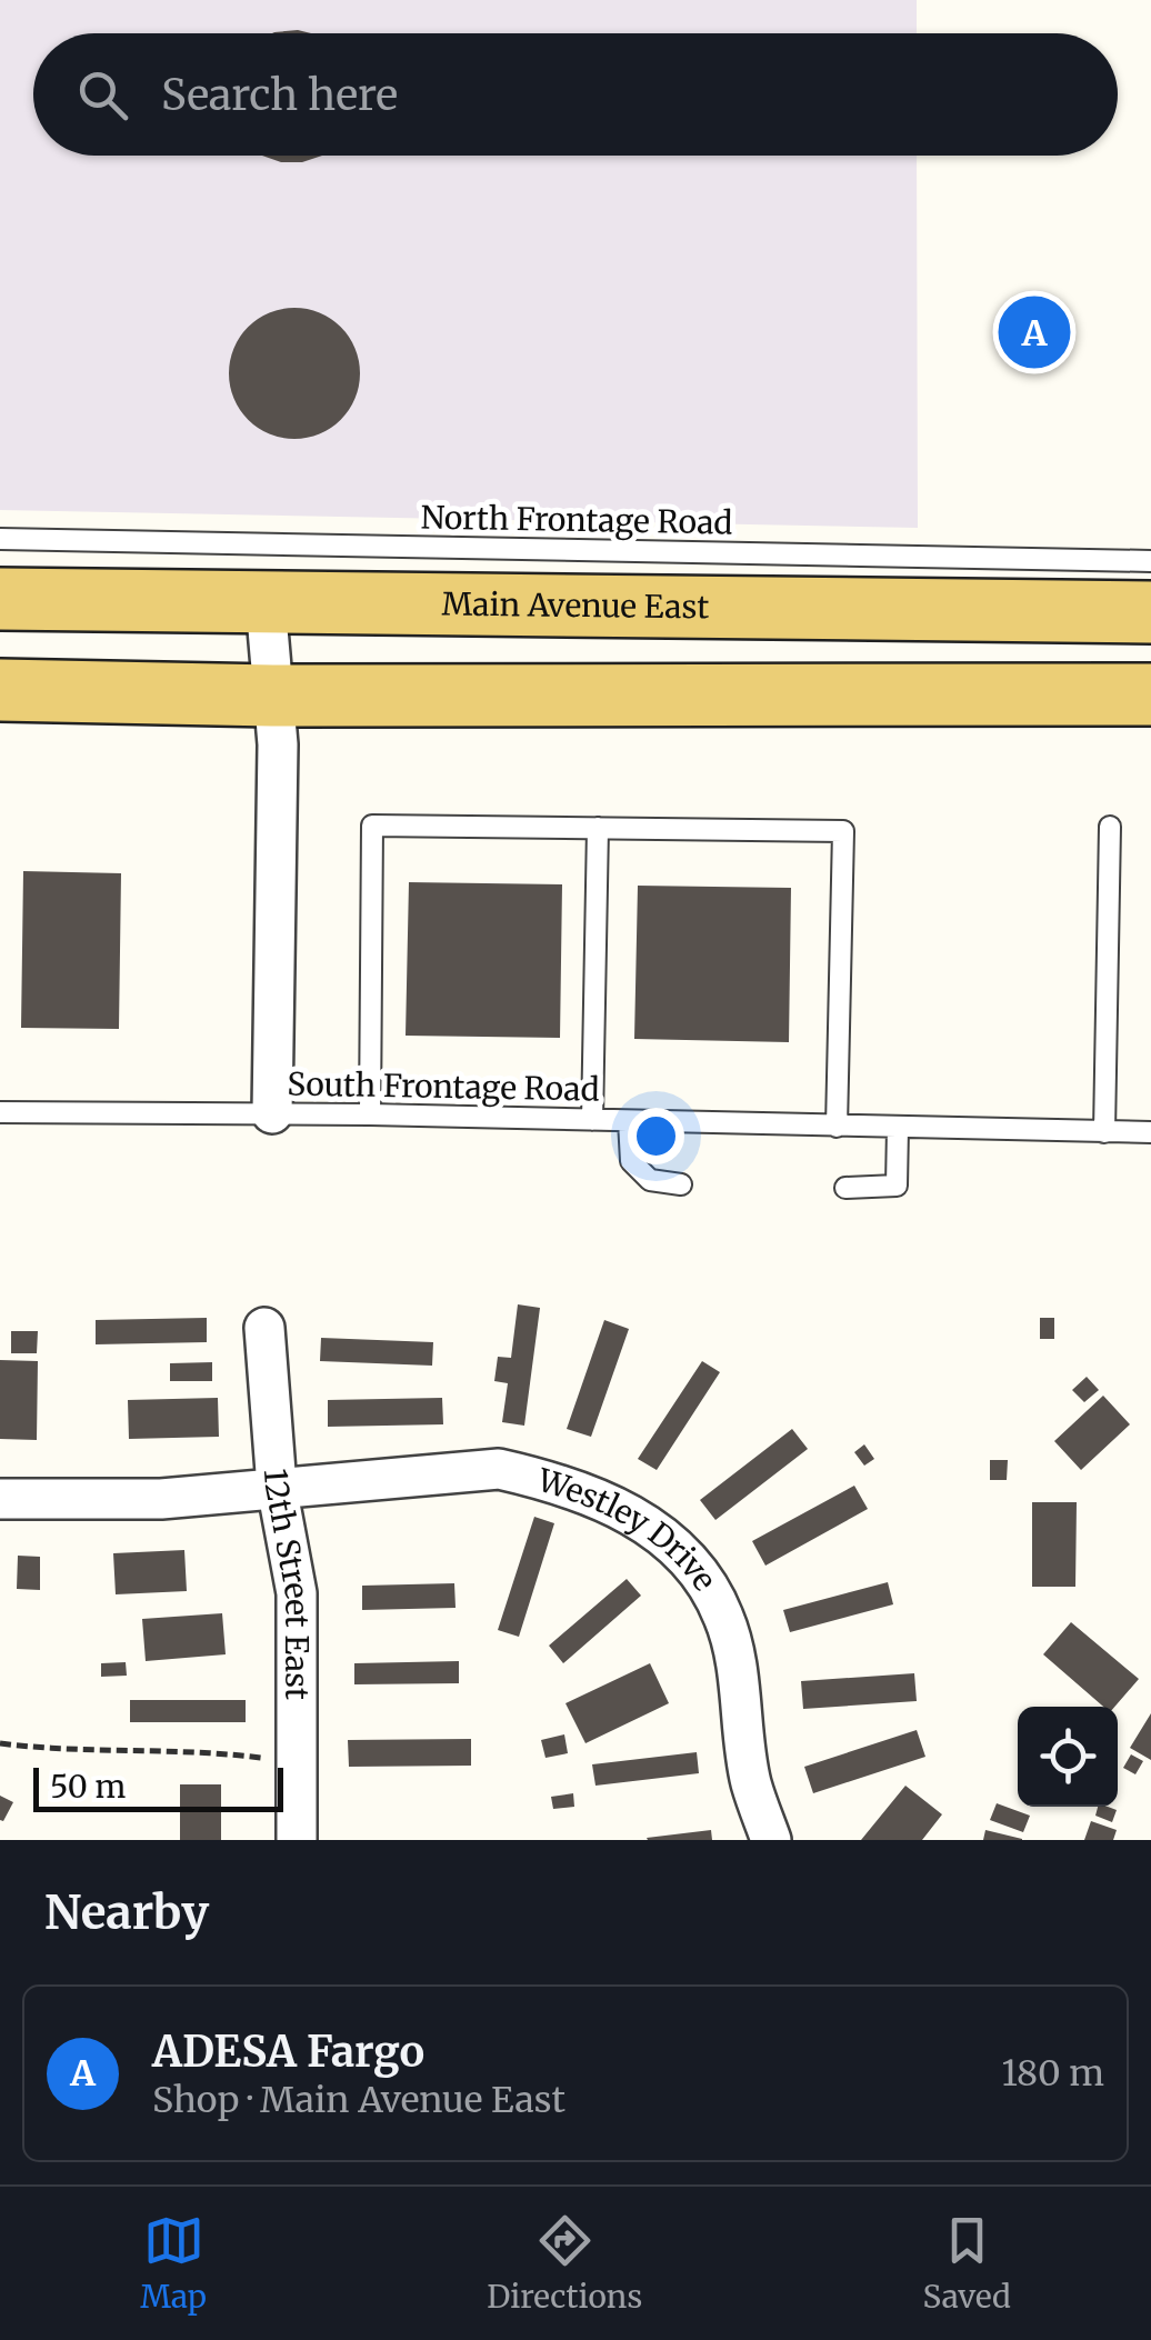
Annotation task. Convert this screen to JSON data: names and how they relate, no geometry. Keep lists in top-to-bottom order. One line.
{"streets":{"main road":["Main Avenue East"],"street":["Westley Drive","12th Street East"],"lane":["North Frontage Road","South Frontage Road"]},"crossings":[["Westley Drive","12th Street East"]],"scale_bar":"50 m","page":{"search":"Search here","pins":"A","scale":"50 m","heading":"Nearby","list":[{"mark":"A","name":"ADESA Fargo","note":"Shop · Main Avenue East","value":"180 m"}],"nav":["Map","Directions","Saved"]}}
